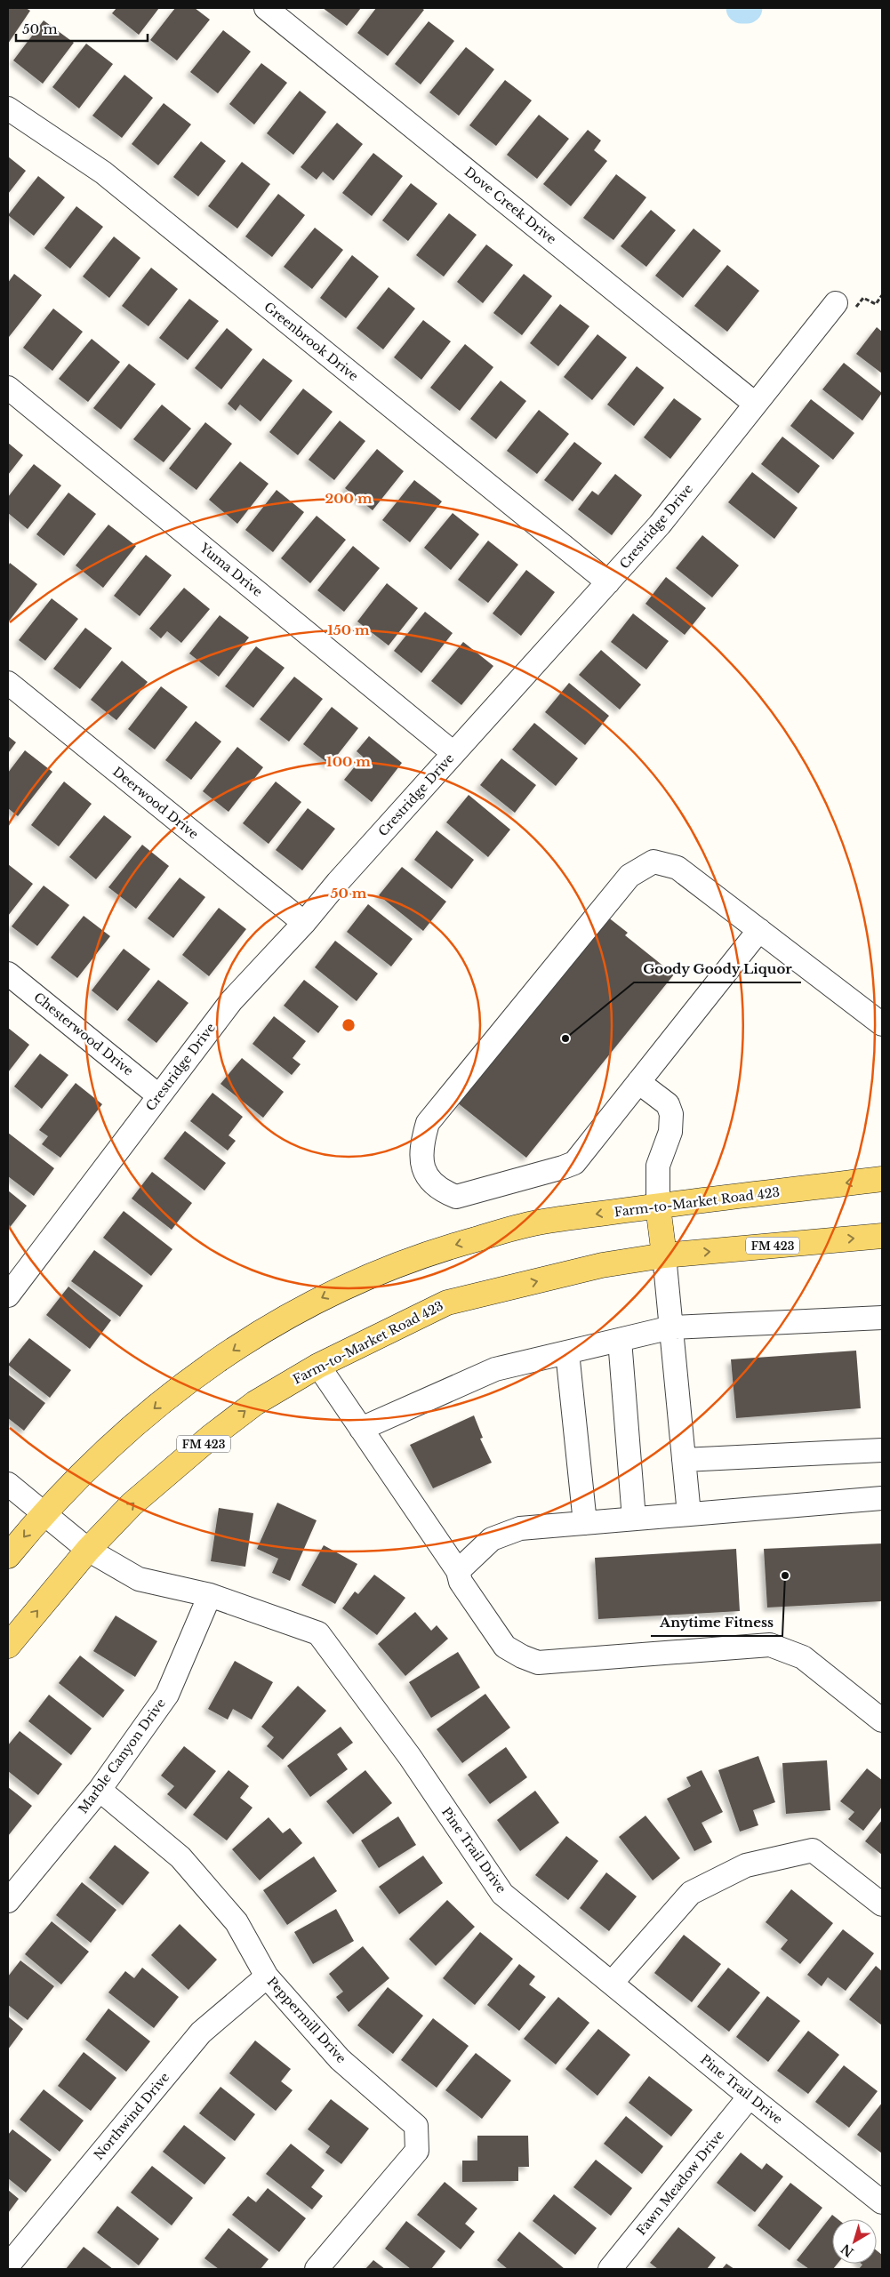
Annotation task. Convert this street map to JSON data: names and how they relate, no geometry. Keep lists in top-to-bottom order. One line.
{"streets":{"main road":["Farm-to-Market Road 423","FM 423"],"street":["Dove Creek Drive","Greenbrook Drive","Crestridge Drive","Yuma Drive","Deerwood Drive","Chesterwood Drive","Marble Canyon Drive","Pine Trail Drive","Peppermill Drive","Northwind Drive","Fawn Meadow Drive"]},"crossings":[["Dove Creek Drive","Crestridge Drive"],["Greenbrook Drive","Crestridge Drive"],["Crestridge Drive","Yuma Drive"],["Crestridge Drive","Deerwood Drive"],["Crestridge Drive","Chesterwood Drive"],["Farm-to-Market Road 423","Pine Trail Drive"],["Marble Canyon Drive","Pine Trail Drive"],["Marble Canyon Drive","Peppermill Drive"],["Pine Trail Drive","Fawn Meadow Drive"],["Peppermill Drive","Northwind Drive"]],"places":["Goody Goody Liquor","Anytime Fitness"],"scale_bar":"50 m","north":"bottom left","rings":["200 m","150 m","100 m","50 m"]}
